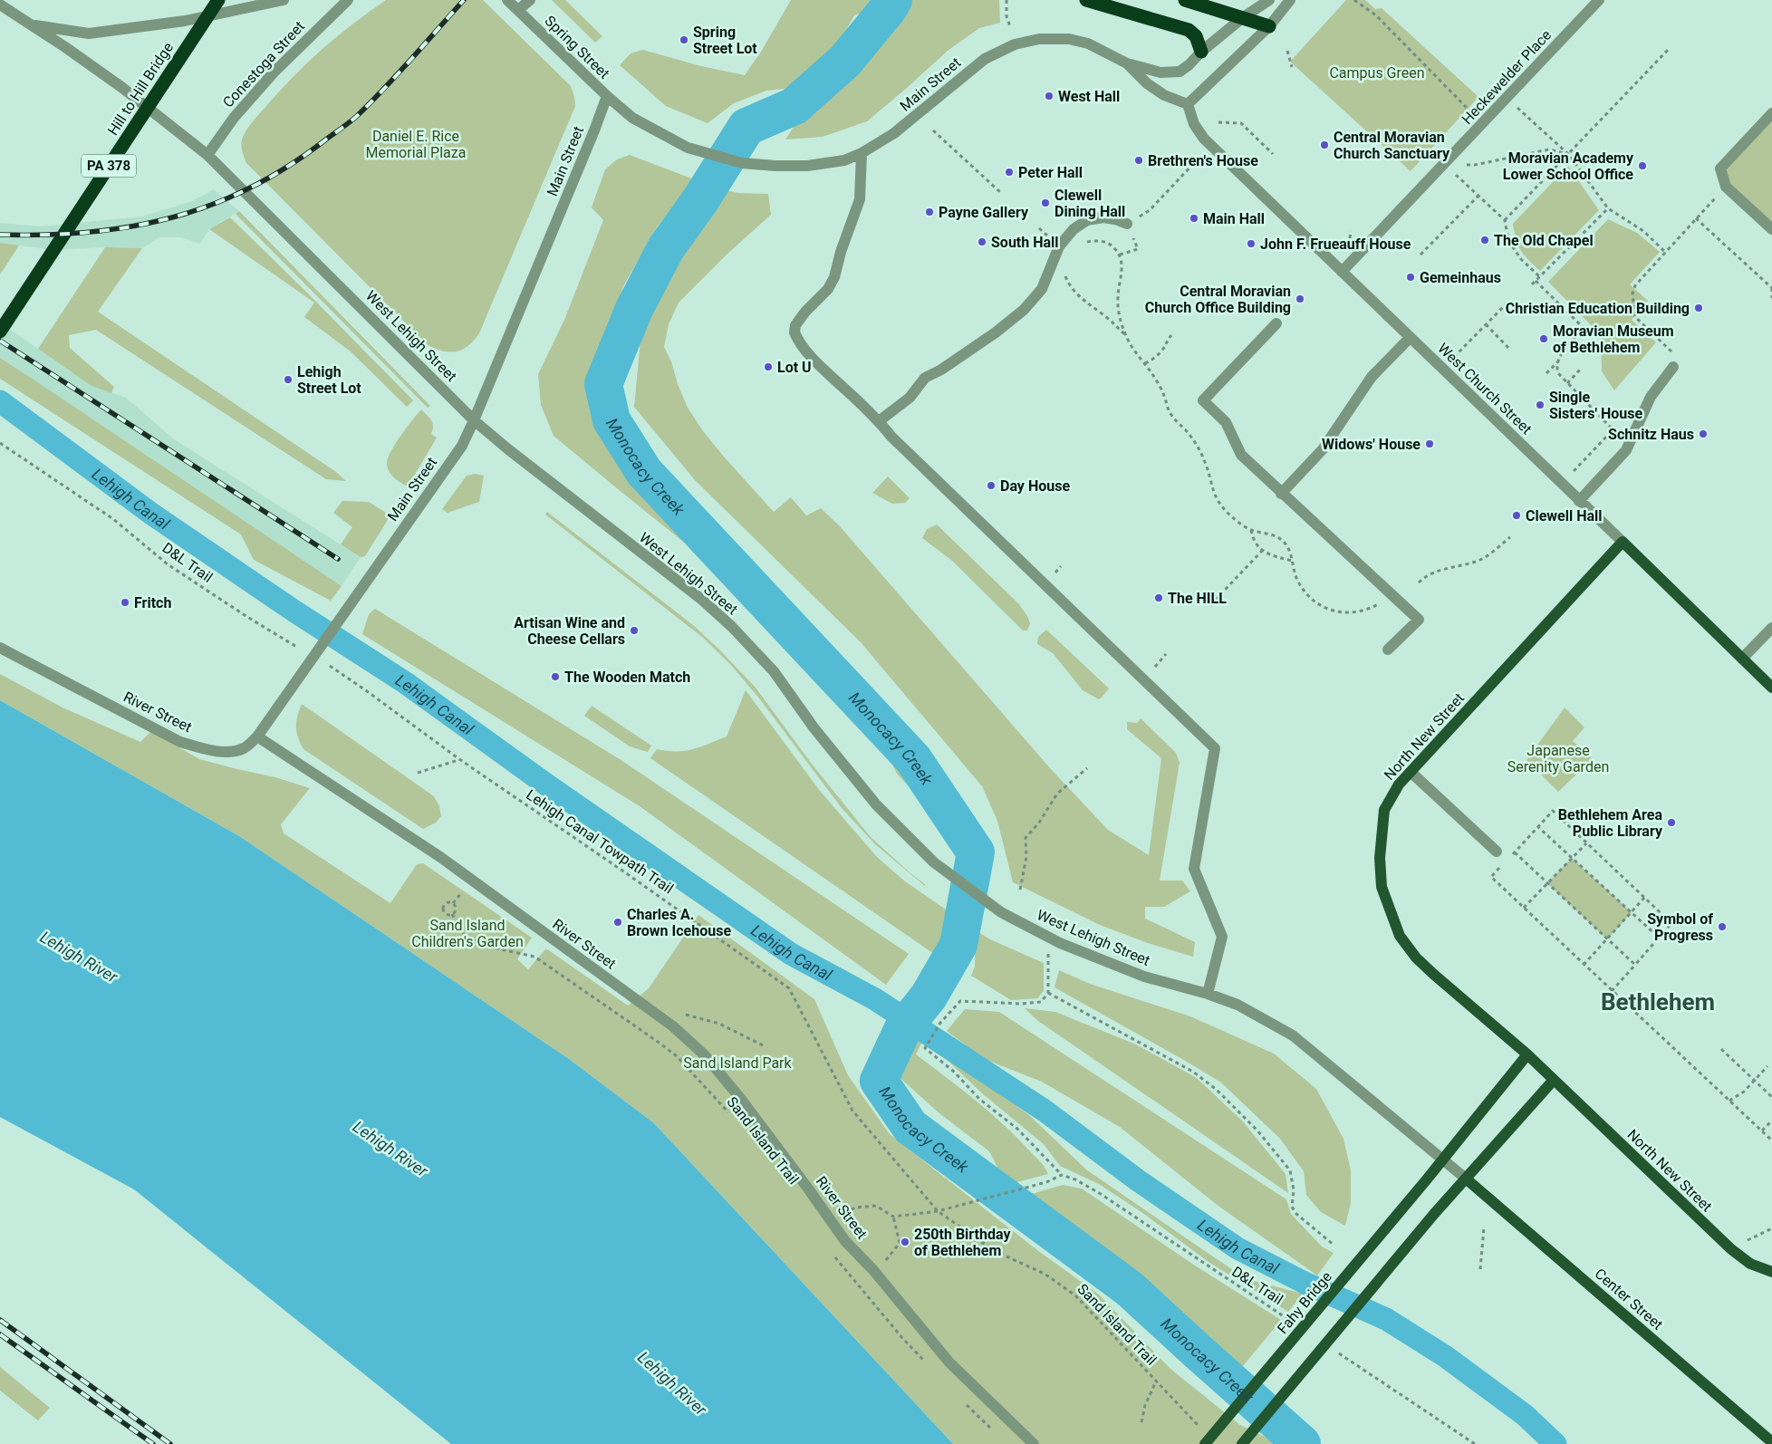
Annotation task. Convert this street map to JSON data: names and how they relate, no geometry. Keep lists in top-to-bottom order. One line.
{"streets":{"highway":["Hill to Hill Bridge","PA 378"],"main road":["West Church Street","North New Street","Center Street","Fahy Bridge"],"street":["Spring Street","Conestoga Street","Heckewelder Place","Main Street","West Lehigh Street","River Street"],"path":["D&L Trail","Lehigh Canal Towpath Trail","Sand Island Trail"]},"crossings":[["Spring Street","Main Street"],["Conestoga Street","West Lehigh Street"],["Heckewelder Place","West Church Street"],["Main Street","West Lehigh Street"],["Main Street","West Church Street"],["Main Street","River Street"],["West Lehigh Street","Center Street"],["West Lehigh Street","Fahy Bridge"],["West Church Street","North New Street"],["Lehigh Canal Towpath Trail","Sand Island Trail"]],"districts":["Bethlehem"],"water":["Monocacy Creek","Lehigh Canal","Lehigh River"],"parks":["Campus Green","Daniel E. Rice Memorial Plaza","Japanese Serenity Garden","Sand Island Children's Garden","Sand Island Park"],"places":["Spring Street Lot","West Hall","Central Moravian Church Sanctuary","Brethren's House","Moravian Academy Lower School Office","Peter Hall","Clewell Dining Hall","Payne Gallery","Main Hall","The Old Chapel","South Hall","John F. Frueauff House","Gemeinhaus","Central Moravian Church Office Building","Christian Education Building","Moravian Museum of Bethlehem","Lot U","Lehigh Street Lot","Single Sisters' House","Schnitz Haus","Widows' House","Day House","Clewell Hall","The HILL","Fritch","Artisan Wine and Cheese Cellars","The Wooden Match","Bethlehem Area Public Library","Charles A. Brown Icehouse","Symbol of Progress","250th Birthday of Bethlehem"]}
